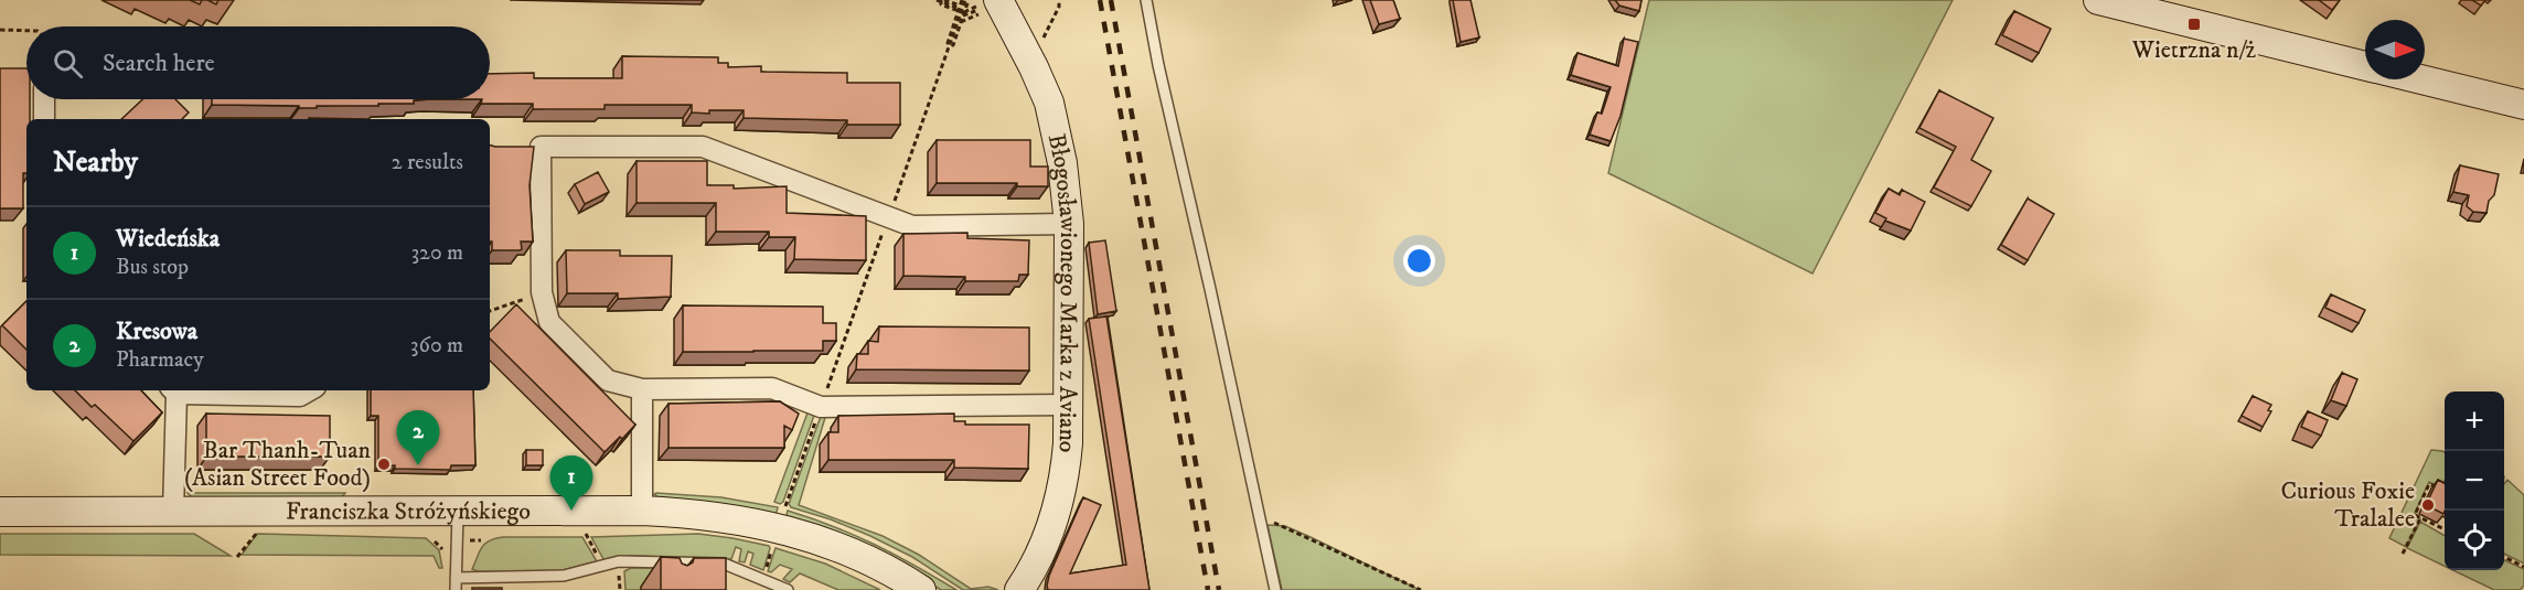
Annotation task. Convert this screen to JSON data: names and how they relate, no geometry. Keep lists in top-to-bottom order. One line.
{"streets":{"street":["Błogosławionego Marka z Aviano","Franciszka Stróżyńskiego"]},"places":{"transit":["Wietrzna n/ż"],"other":["Bar Thanh-Tuan (Asian Street Food)","Curious Foxie Tralalee"]},"north":"right","page":{"search":"Search here","heading":["Nearby","2 results"],"list":[{"mark":"1","name":"Wiedeńska","note":"Bus stop","value":"320 m"},{"mark":"2","name":"Kresowa","note":"Pharmacy","value":"360 m"}],"map_buttons":["+","−"],"pins":["2","1"]}}
